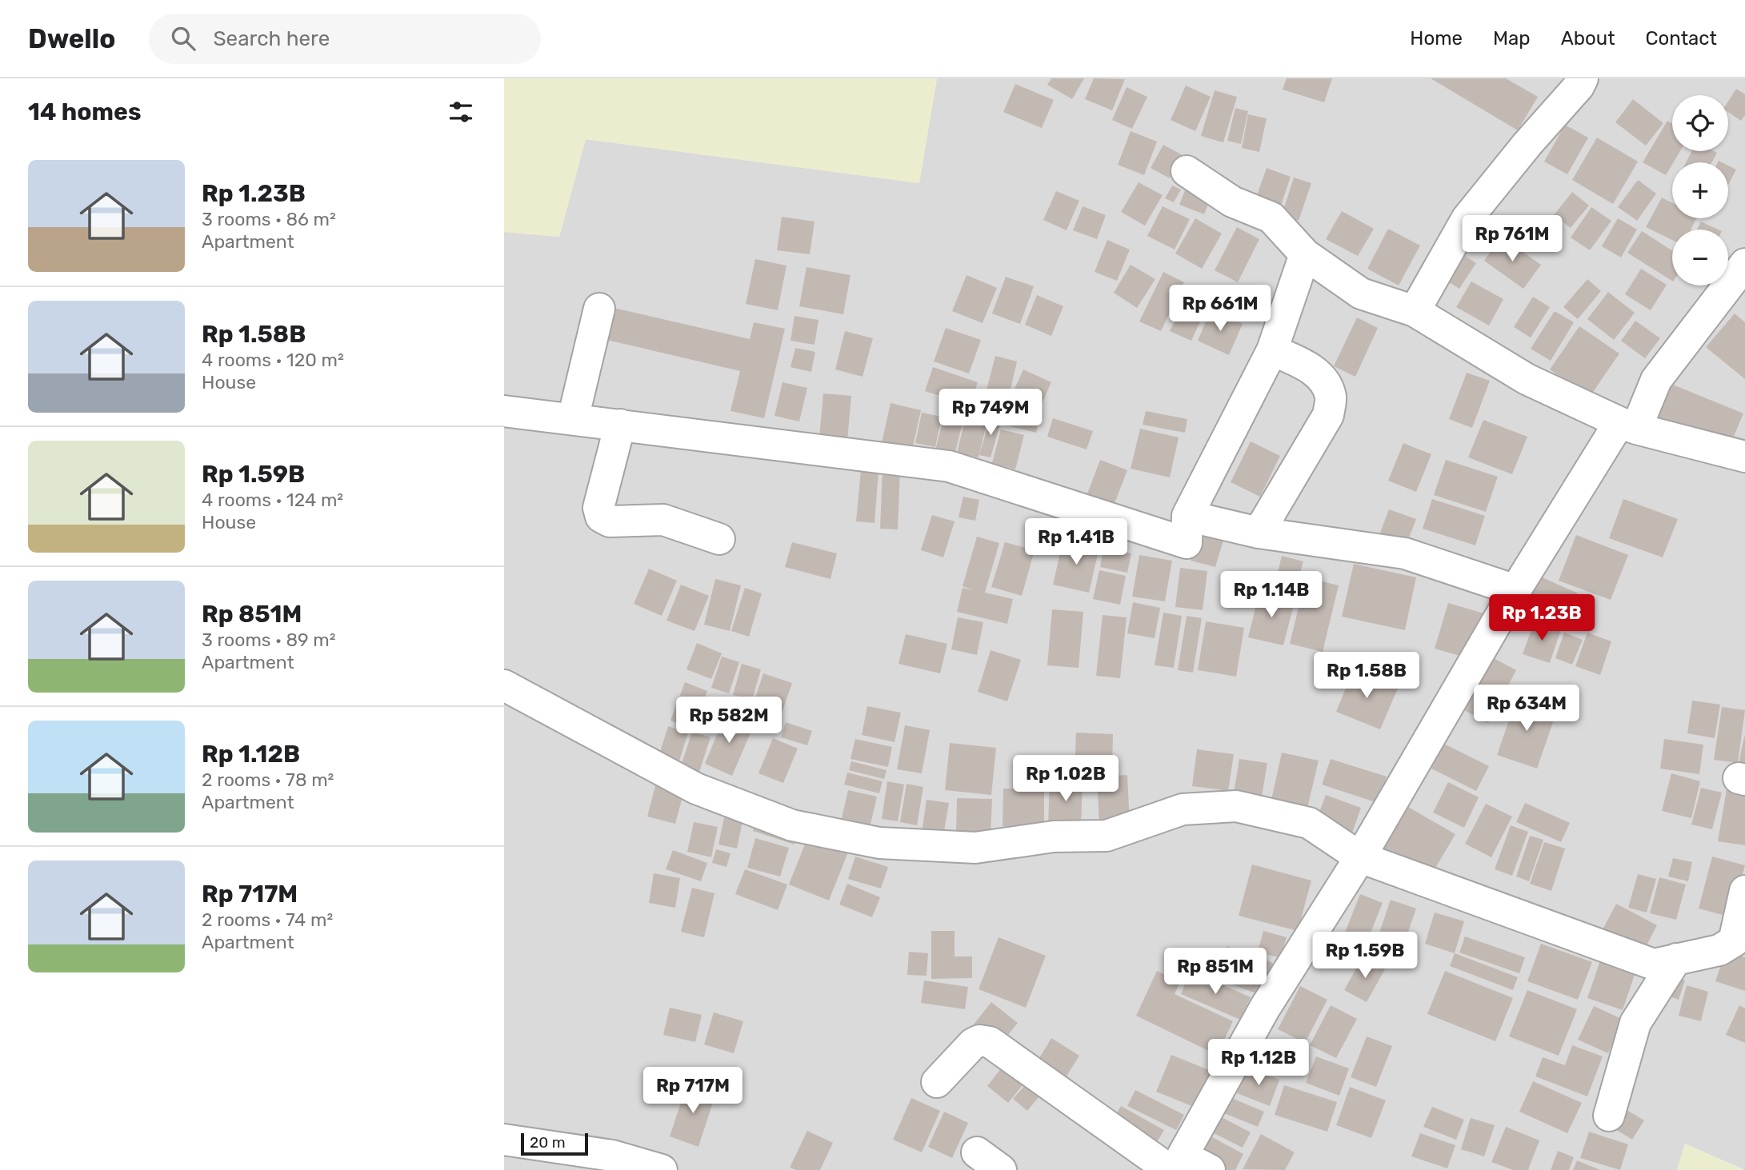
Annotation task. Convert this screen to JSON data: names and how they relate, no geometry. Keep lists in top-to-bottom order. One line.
{"scale_bar":"20 m","page":{"header":"Dwello","search":"Search here","nav":["Home","Map","About","Contact"],"heading":"14 homes","map_buttons":["+","−"],"list":[{"name":"Rp 1.23B","note":"3 rooms · 86 m² · Apartment"},{"name":"Rp 1.58B","note":"4 rooms · 120 m² · House"},{"name":"Rp 1.59B","note":"4 rooms · 124 m² · House"},{"name":"Rp 851M","note":"3 rooms · 89 m² · Apartment"},{"name":"Rp 1.12B","note":"2 rooms · 78 m² · Apartment"},{"name":"Rp 717M","note":"2 rooms · 74 m² · Apartment"}],"price":["Rp 761M","Rp 661M","Rp 749M","Rp 1.41B","Rp 1.14B","Rp 1.23B","Rp 1.58B","Rp 634M","Rp 582M","Rp 1.02B","Rp 1.59B","Rp 851M","Rp 1.12B","Rp 717M"],"scale":"20 m"}}
